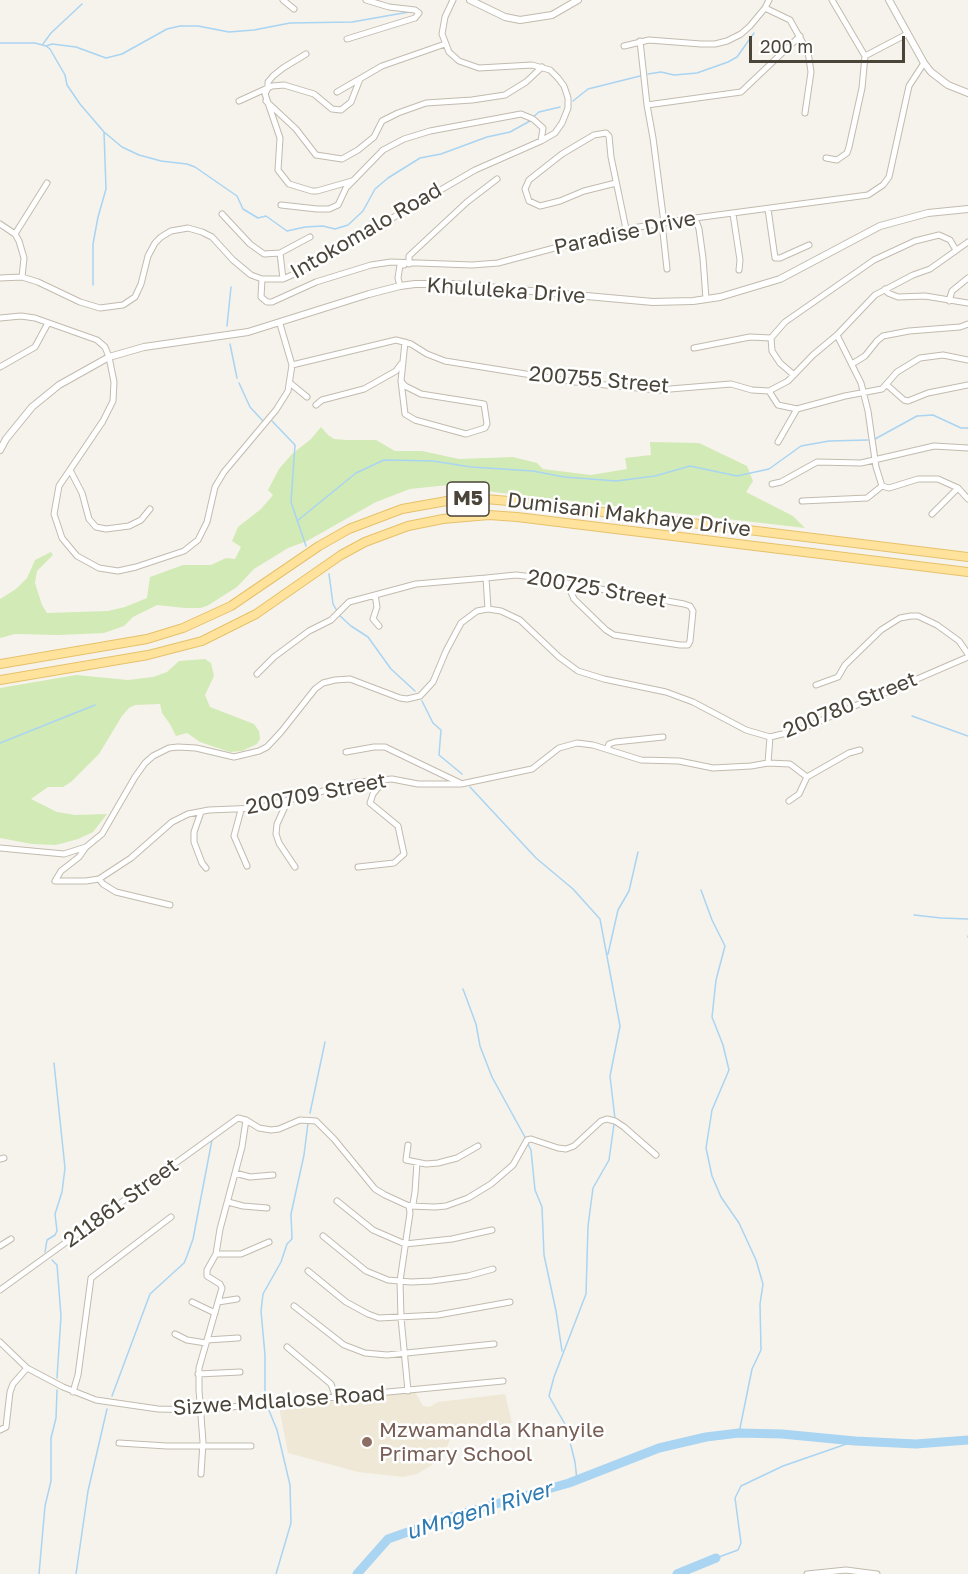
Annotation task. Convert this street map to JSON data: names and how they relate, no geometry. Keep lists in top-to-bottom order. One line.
{"streets":{"main road":["M5","Dumisani Makhaye Drive"],"street":["Intokomalo Road","Paradise Drive","Khululeka Drive","200755 Street","200725 Street","200780 Street","200709 Street","211861 Street","Sizwe Mdlalose Road"]},"crossings":[["Intokomalo Road","Paradise Drive"]],"water":["uMngeni River"],"places":["Mzwamandla Khanyile Primary School"],"scale_bar":"200 m"}
